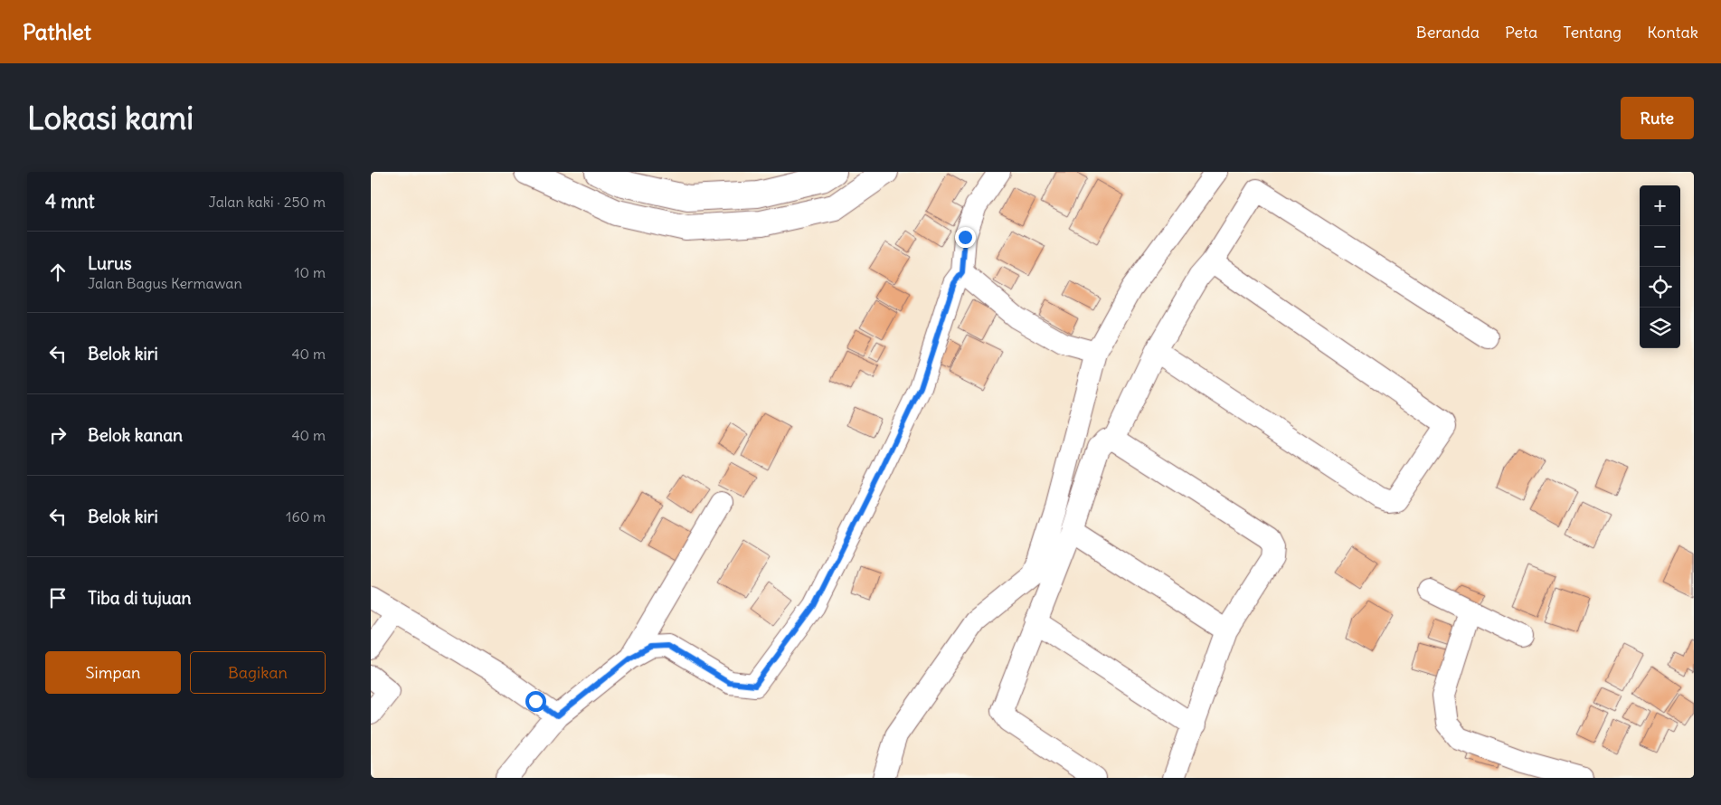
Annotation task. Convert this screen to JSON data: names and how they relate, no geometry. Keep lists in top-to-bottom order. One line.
{"page":{"header":"Pathlet","nav":["Beranda","Peta","Tentang","Kontak"],"buttons":["Rute",["Simpan","Bagikan"]],"title":"Lokasi kami","heading":["4 mnt","Jalan kaki · 250 m"],"map_buttons":["+","−"],"list":[["Lurus","Jalan Bagus Kermawan","10 m"],["Belok kiri","40 m"],["Belok kanan","40 m"],["Belok kiri","160 m"],"Tiba di tujuan"]}}
